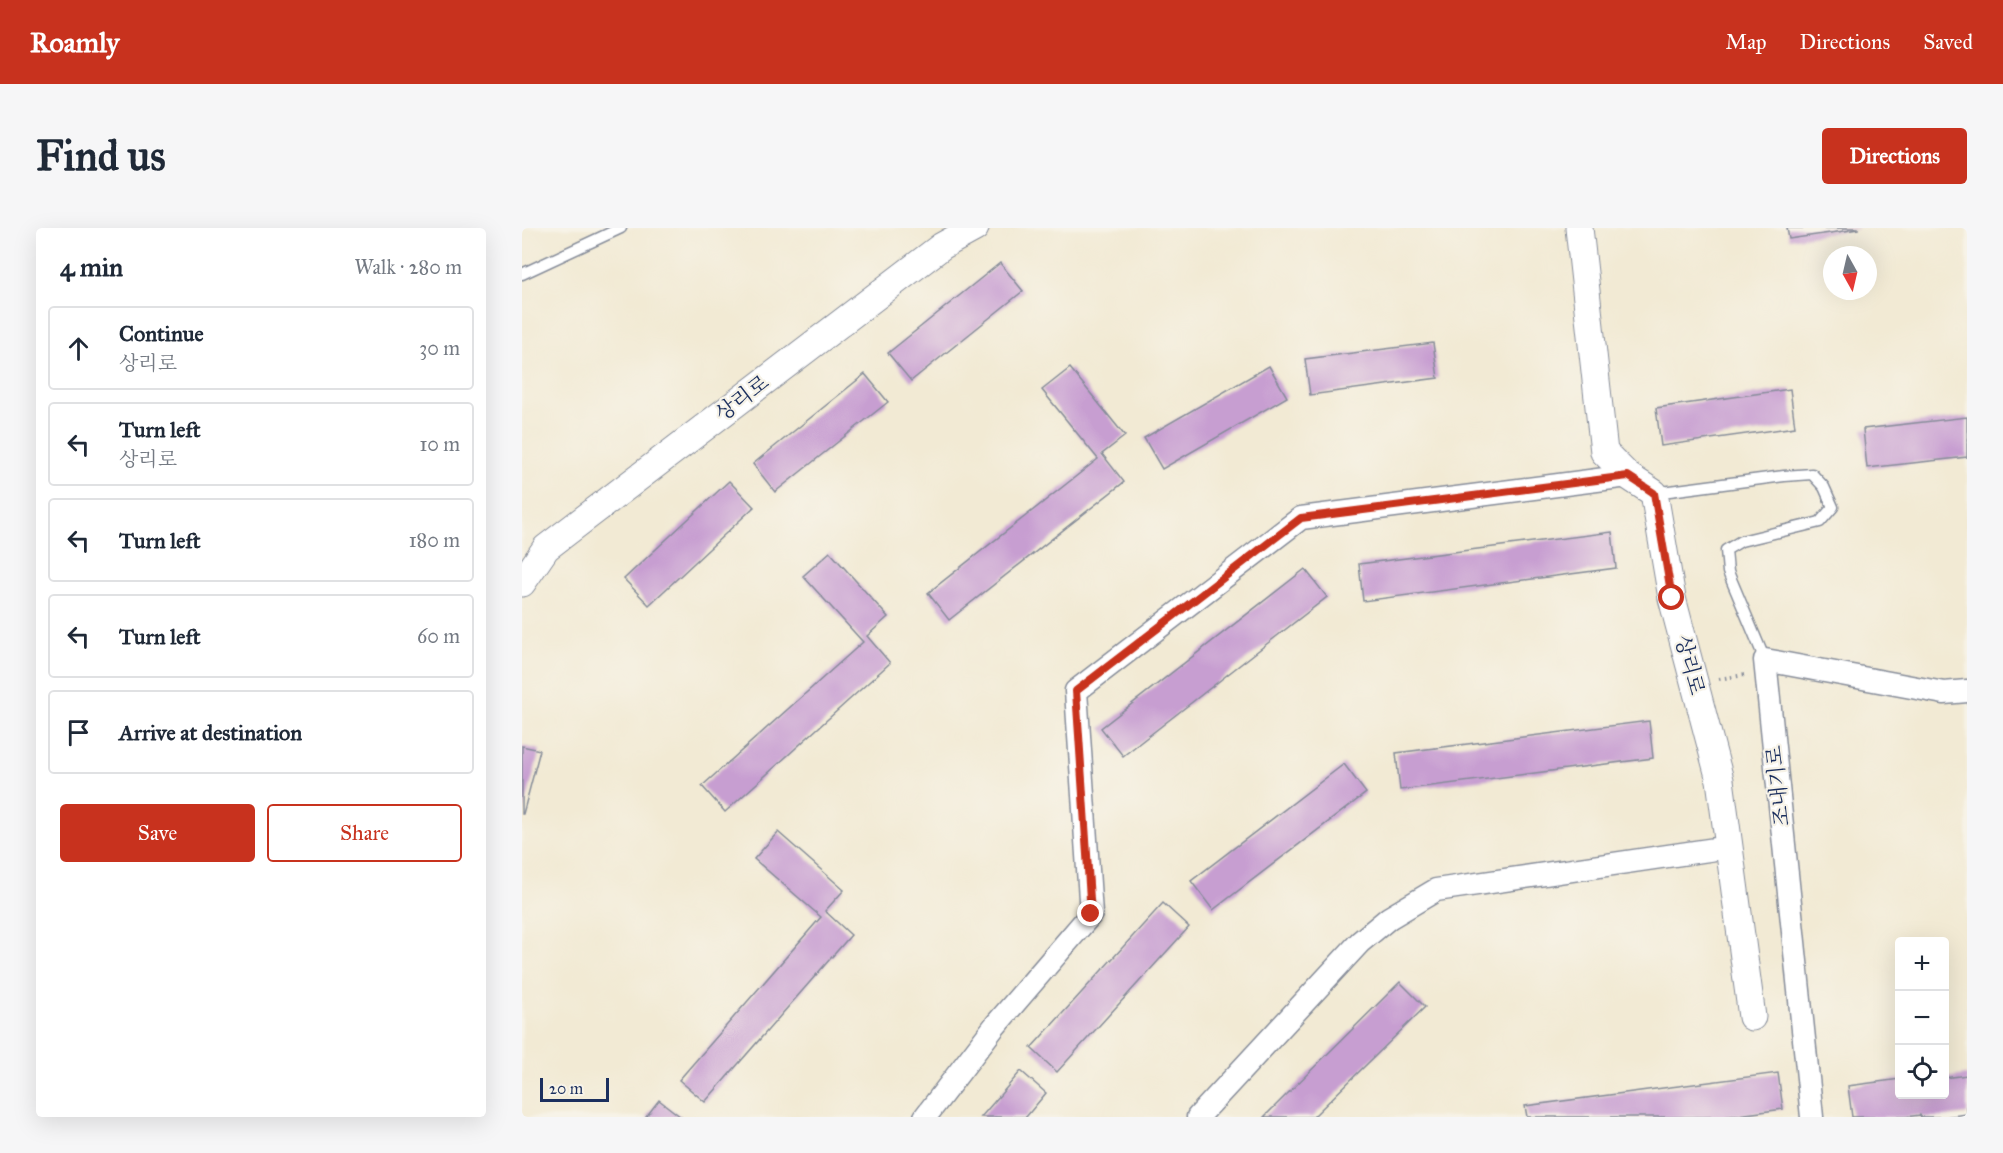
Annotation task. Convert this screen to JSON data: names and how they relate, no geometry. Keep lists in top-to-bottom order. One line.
{"streets":{"street":["상리로","조내기로"]},"scale_bar":"20 m","north":"bottom","page":{"header":"Roamly","nav":["Map","Directions","Saved"],"buttons":["Directions",["Save","Share"]],"title":"Find us","heading":["4 min","Walk · 280 m"],"list":[["Continue","상리로","30 m"],["Turn left","상리로","10 m"],["Turn left","180 m"],["Turn left","60 m"],"Arrive at destination"],"map_buttons":["+","−"],"scale":"20 m"}}
